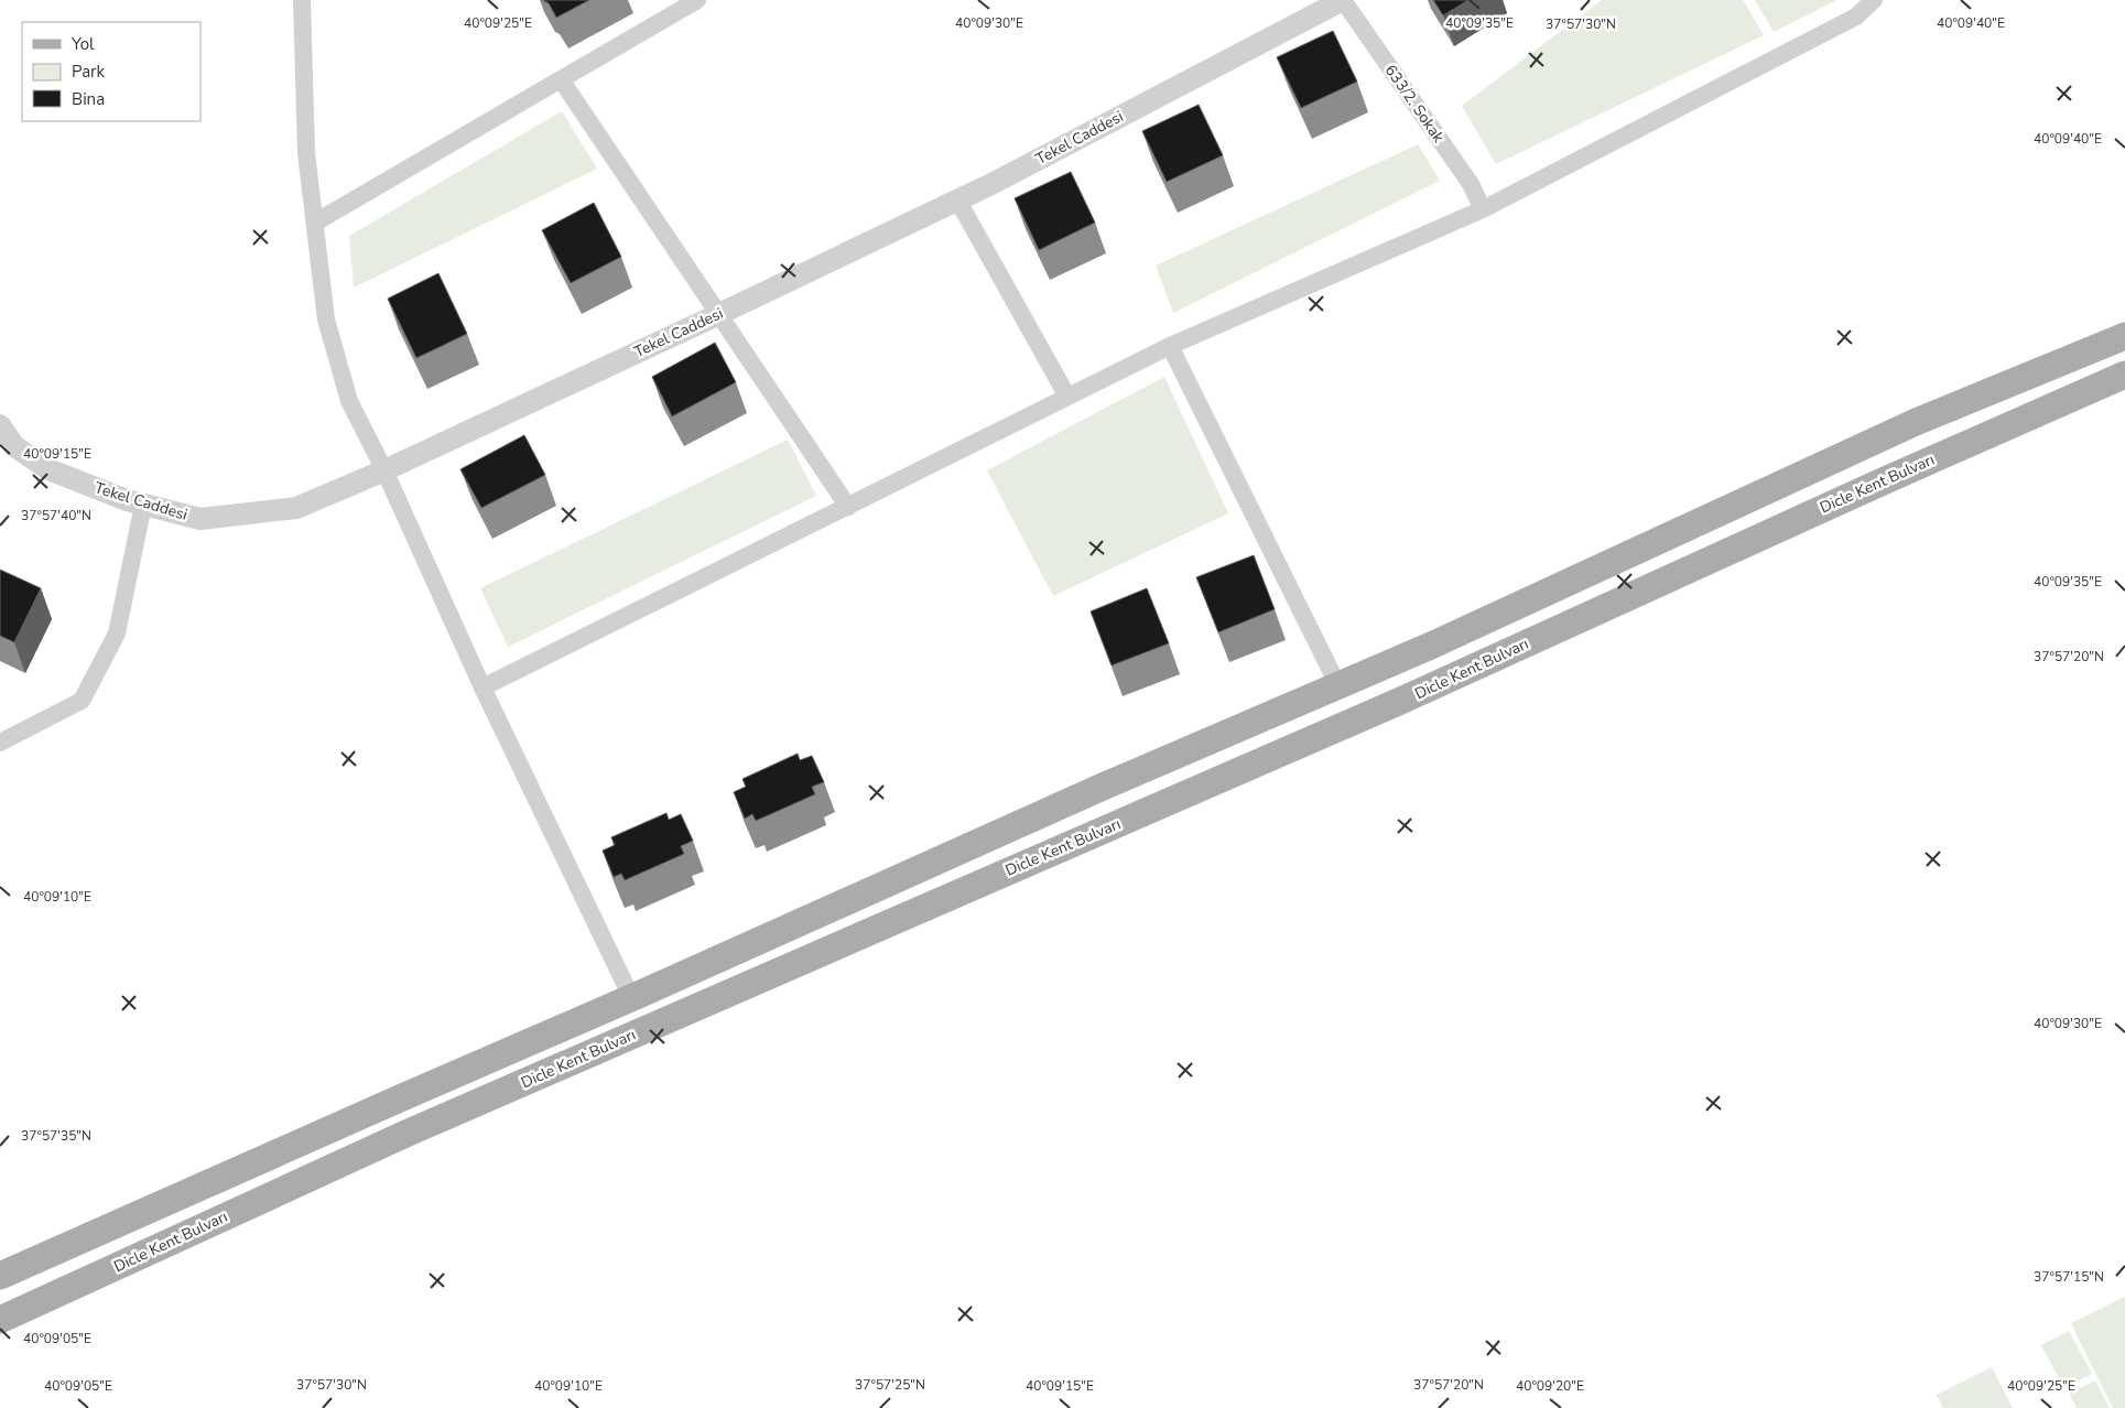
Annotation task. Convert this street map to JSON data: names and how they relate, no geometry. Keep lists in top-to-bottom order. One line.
{"streets":{"main road":["Dicle Kent Bulvarı"],"street":["633/2. Sokak","Tekel Caddesi"]},"crossings":[["633/2. Sokak","Tekel Caddesi"]],"legend":["Yol","Park","Bina"],"coordinates":["40°09'25\"E","40°09'30\"E","40°09'35\"E","40°09'40\"E","37°57'30\"N","40°09'15\"E","37°57'40\"N","37°57'20\"N","40°09'10\"E","37°57'35\"N","37°57'15\"N","40°09'05\"E","37°57'25\"N","40°09'20\"E"]}
